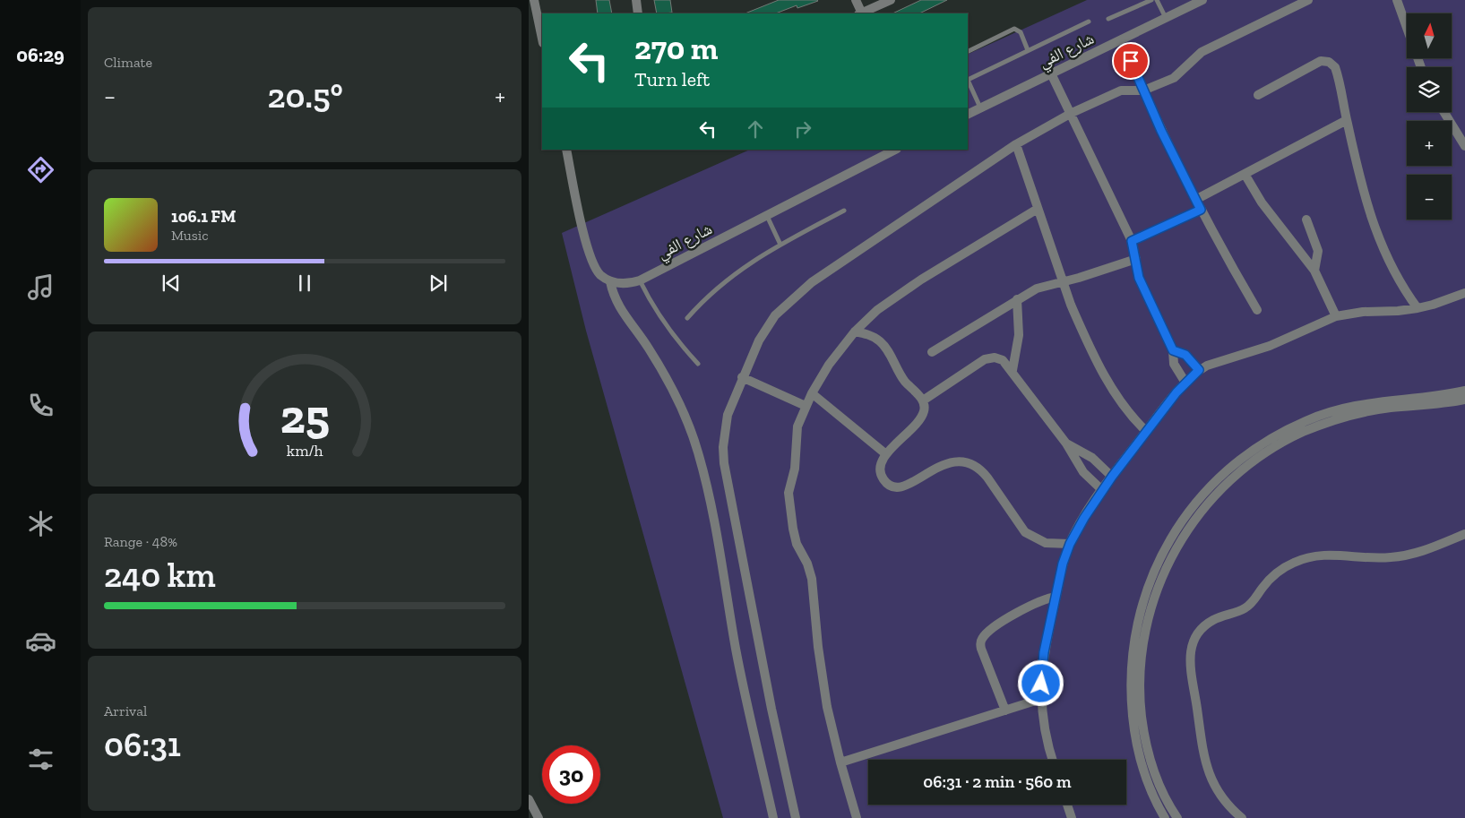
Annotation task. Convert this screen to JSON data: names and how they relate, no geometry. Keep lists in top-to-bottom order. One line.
{"streets":{"street":["شارع الفي"]},"north":"top","page":{"tabs":"06:29","tile":["Climate",["Range · 48%","240 km"],["Arrival","06:31"]],"map_buttons":["+","−"],"turn":["270 m","Turn left"],"heat":["−","20.5°","+"],"song":["106.1 FM","Music"],"limit":"30","trip":"06:31 · 2 min · 560 m","gauge":["25","km/h"]}}
